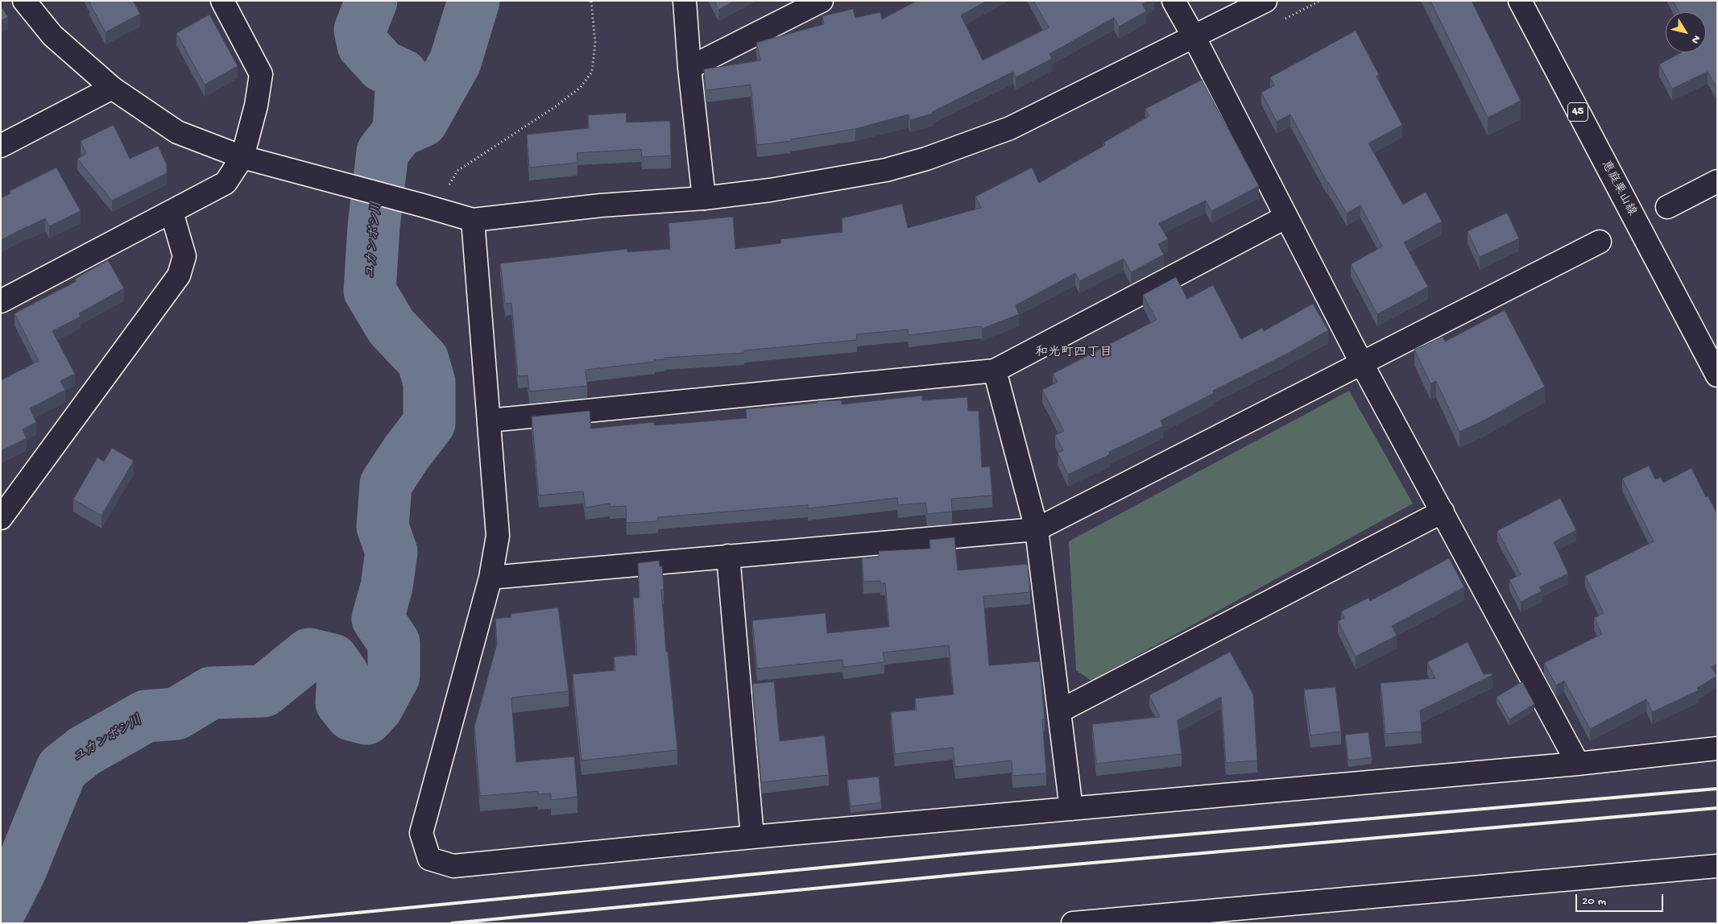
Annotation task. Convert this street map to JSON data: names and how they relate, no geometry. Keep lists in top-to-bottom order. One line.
{"streets":{"street":["45","恵庭栗山線"]},"districts":["和光町四丁目"],"water":["ユカンボシ川"],"scale_bar":"20 m","north":"bottom right"}
